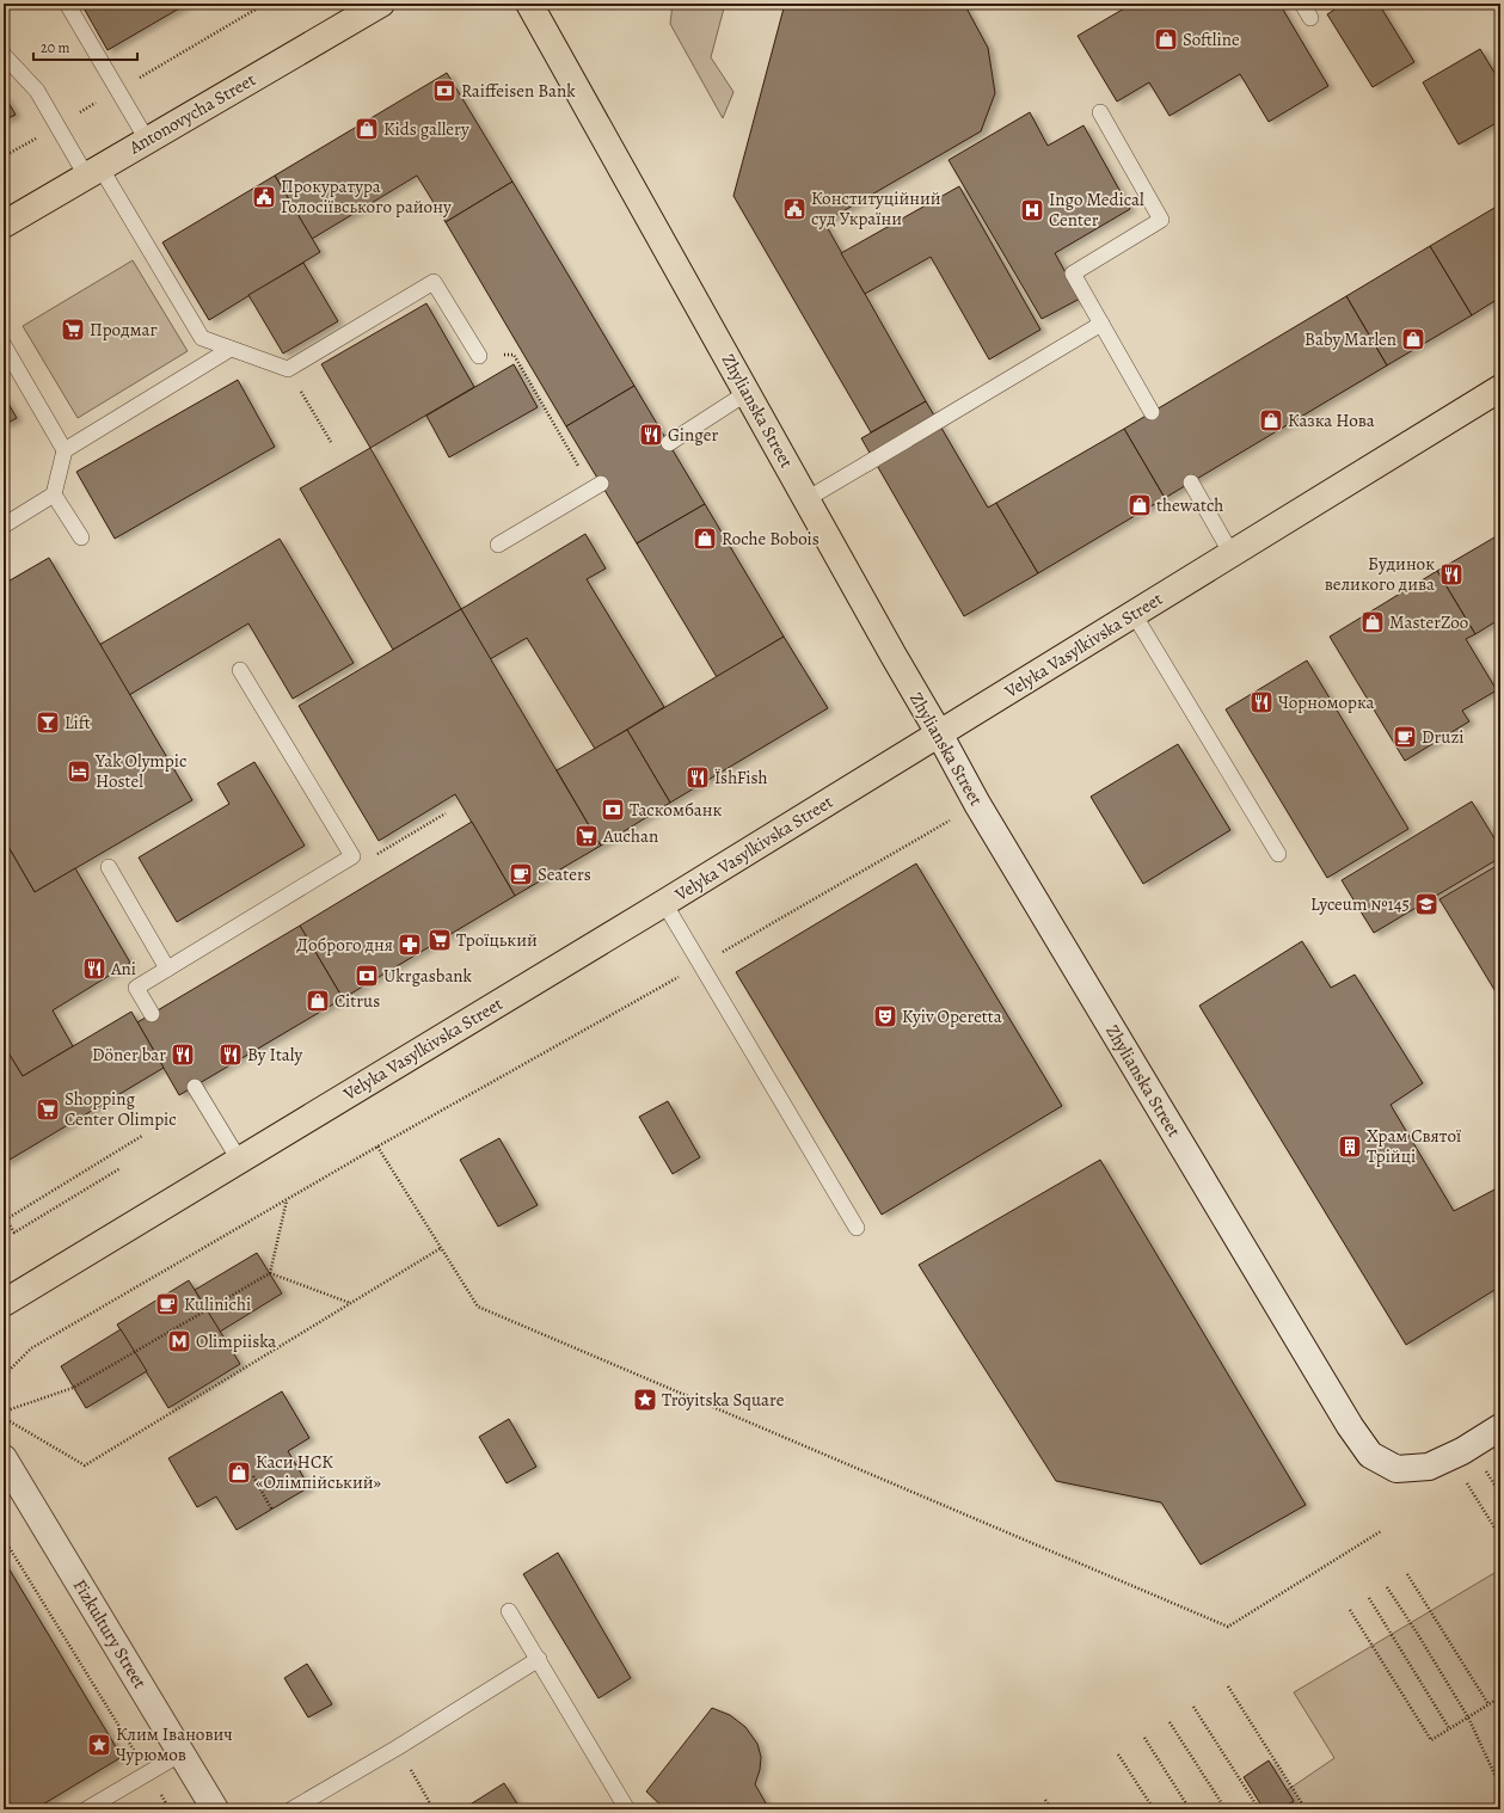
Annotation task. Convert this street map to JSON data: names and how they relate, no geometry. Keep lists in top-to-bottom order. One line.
{"streets":{"main road":["Antonovycha Street","Zhylianska Street","Velyka Vasylkivska Street","Fizkultury Street"]},"crossings":[["Zhylianska Street","Velyka Vasylkivska Street"]],"places":{"shop":["Softline","Kids gallery","Baby Marlen","Казка Нова","thewatch","Roche Bobois","MasterZoo","Citrus","Каси НСК «Олімпійський»"],"bank":["Raiffeisen Bank","Таскомбанк","Ukrgasbank"],"public building":["Прокуратура Голосіївського району","Конституційний суд України"],"hospital":["Ingo Medical Center"],"supermarket":["Продмаг","Auchan","Троїцький","Shopping Center Olimpic"],"restaurant":["Ginger","Будинок великого дива","Чорноморка","ÏshFish","Ani","Döner bar","By Italy"],"bar":["Lift"],"cafe":["Druzi","Seaters","Kulinichi"],"hotel":["Yak Olympic Hostel"],"school or university":["Lyceum №145"],"pharmacy":["Доброго дня"],"theatre":["Kyiv Operetta"],"building":["Храм Святої Трійці"],"metro station":["Olimpiiska"],"place":["Troyitska Square","Клим Іванович Чурюмов"]},"scale_bar":"20 m"}
